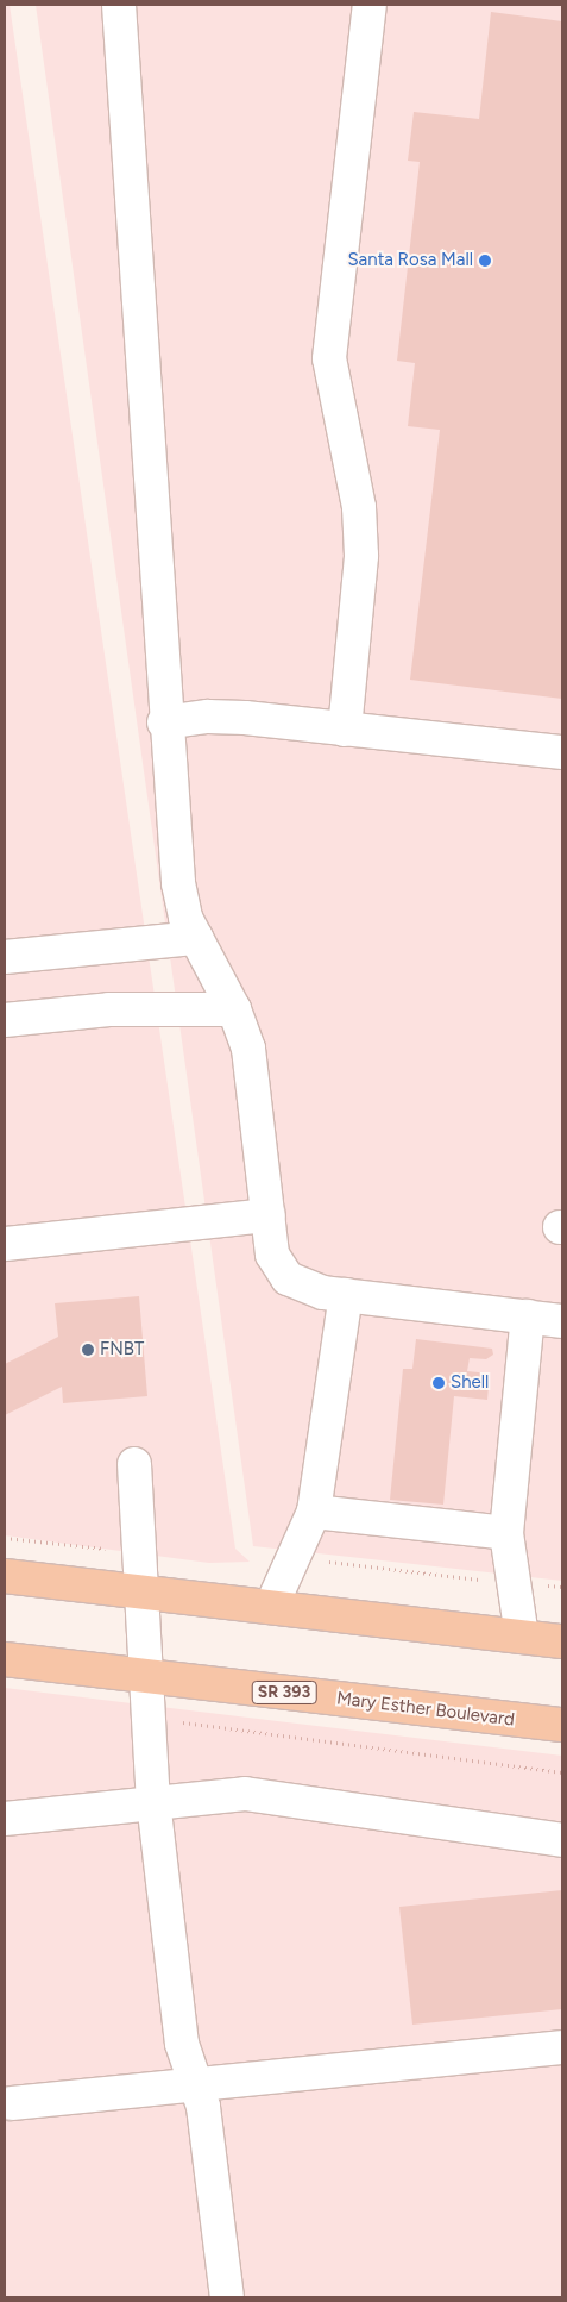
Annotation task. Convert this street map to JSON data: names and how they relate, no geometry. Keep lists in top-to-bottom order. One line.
{"streets":{"main road":["SR 393","Mary Esther Boulevard"]},"places":["Santa Rosa Mall","FNBT","Shell"]}
